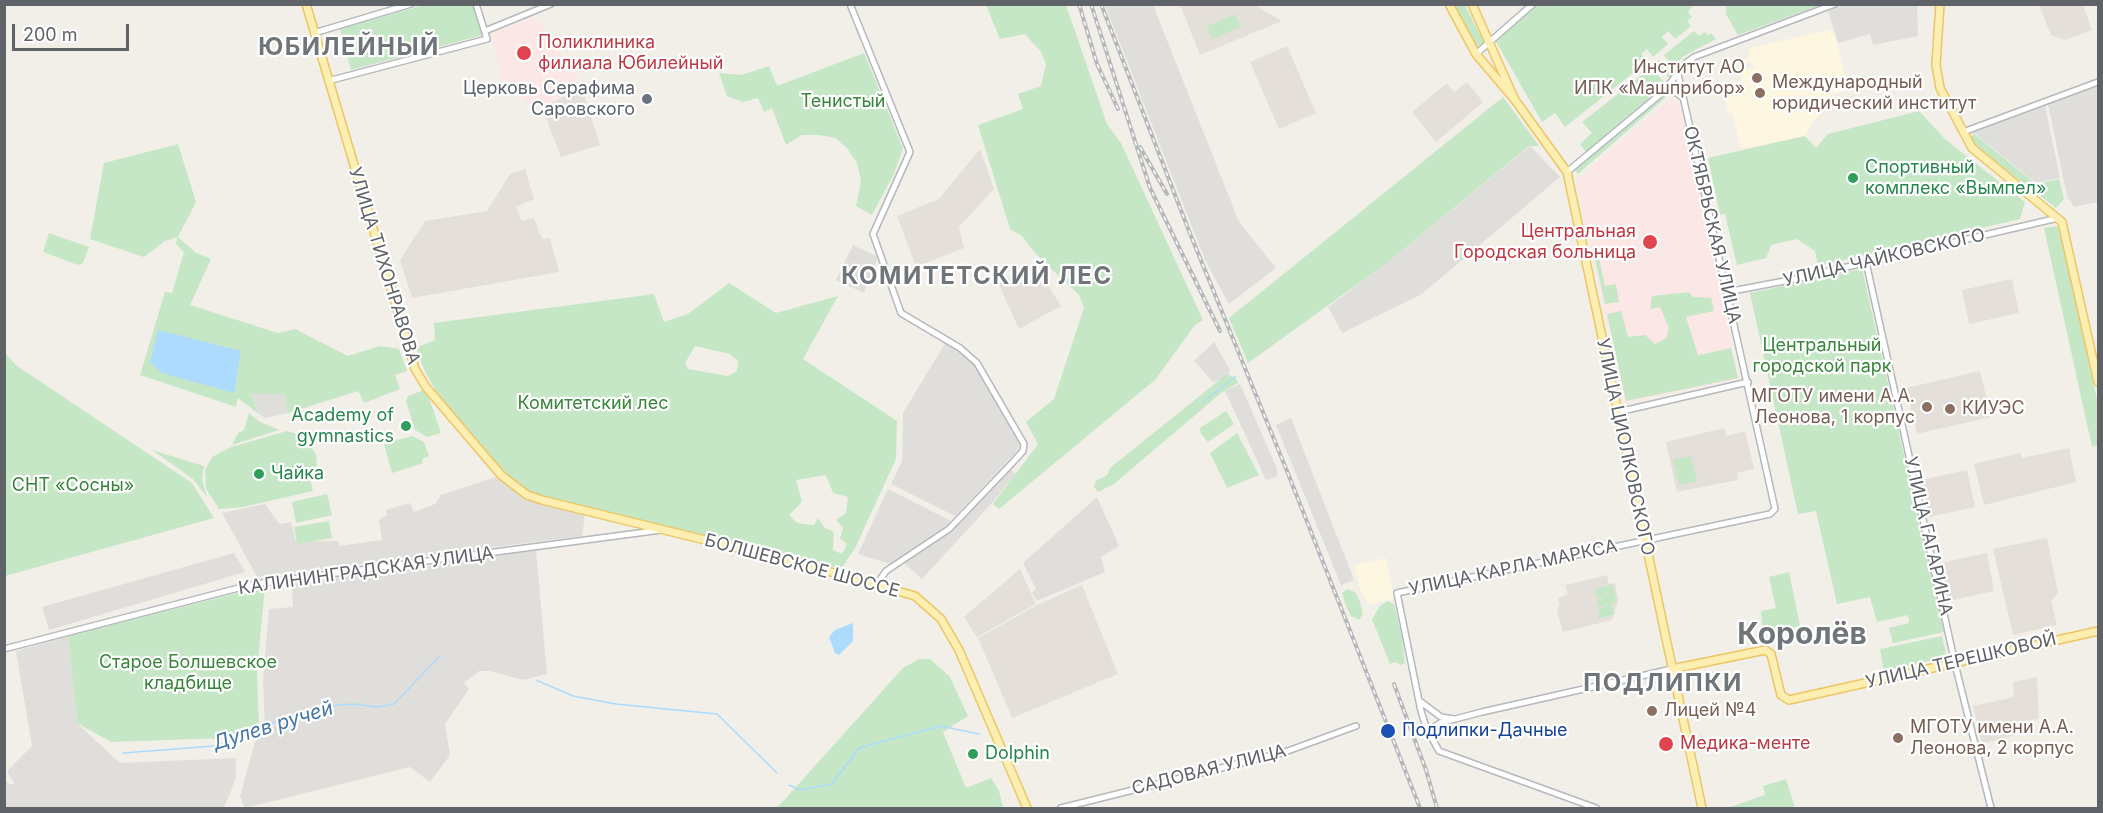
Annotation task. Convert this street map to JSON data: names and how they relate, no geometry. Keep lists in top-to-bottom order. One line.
{"streets":{"main road":["УЛИЦА ТИХОНРАВОВА","УЛИЦА ЦИОЛКОВСКОГО","БОЛШЕВСКОЕ ШОССЕ","УЛИЦА ТЕРЕШКОВОЙ"],"street":["ОКТЯБРЬСКАЯ УЛИЦА","УЛИЦА ЧАЙКОВСКОГО","УЛИЦА ГАГАРИНА","УЛИЦА КАРЛА МАРКСА","КАЛИНИНГРАДСКАЯ УЛИЦА","САДОВАЯ УЛИЦА"]},"crossings":[["ОКТЯБРЬСКАЯ УЛИЦА","УЛИЦА ЧАЙКОВСКОГО"],["ОКТЯБРЬСКАЯ УЛИЦА","УЛИЦА КАРЛА МАРКСА"],["УЛИЦА ЧАЙКОВСКОГО","УЛИЦА ГАГАРИНА"],["УЛИЦА ТИХОНРАВОВА","БОЛШЕВСКОЕ ШОССЕ"],["УЛИЦА ТИХОНРАВОВА","КАЛИНИНГРАДСКАЯ УЛИЦА"],["УЛИЦА ЦИОЛКОВСКОГО","УЛИЦА КАРЛА МАРКСА"],["УЛИЦА ЦИОЛКОВСКОГО","УЛИЦА ТЕРЕШКОВОЙ"],["УЛИЦА ГАГАРИНА","УЛИЦА ТЕРЕШКОВОЙ"],["БОЛШЕВСКОЕ ШОССЕ","КАЛИНИНГРАДСКАЯ УЛИЦА"]],"districts":["ЮБИЛЕЙНЫЙ","КОМИТЕТСКИЙ ЛЕС","Королёв","ПОДЛИПКИ"],"water":["Дулев ручей"],"parks":["Тенистый","Центральный городской парк","Комитетский лес","СНТ «Сосны»","Старое Болшевское кладбище"],"places":["Поликлиника филиала Юбилейный","Институт АО ИПК «Машприбор»","Международный юридический институт","Церковь Серафима Саровского","Спортивный комплекс «Вымпел»","Центральная Городская больница","МГОТУ имени А.А. Леонова, 1 корпус","КИУЭС","Academy of gymnastics","Чайка","Лицей №4","Подлипки-Дачные","МГОТУ имени А.А. Леонова, 2 корпус","Медика-менте","Dolphin"],"scale_bar":"200 m"}
